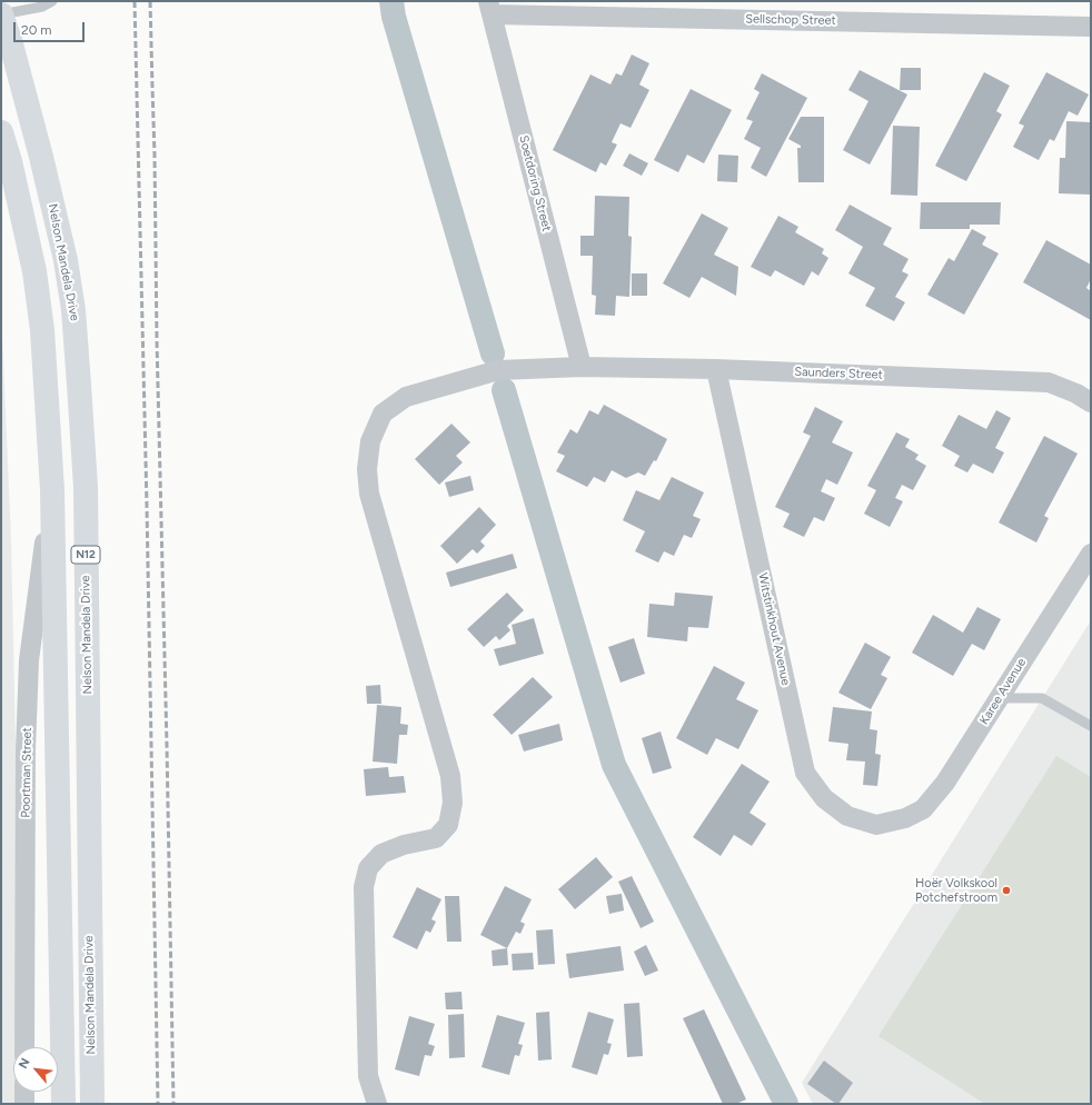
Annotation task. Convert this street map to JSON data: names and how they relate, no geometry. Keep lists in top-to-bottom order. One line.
{"streets":{"highway":["Nelson Mandela Drive","N12"],"street":["Sellschop Street","Soetdoring Street","Saunders Street","Witstinkhout Avenue","Karee Avenue","Poortman Street"]},"crossings":[["Sellschop Street","Soetdoring Street"],["Soetdoring Street","Saunders Street"],["Saunders Street","Witstinkhout Avenue"],["N12","Poortman Street"],["Witstinkhout Avenue","Karee Avenue"]],"places":["Hoër Volkskool Potchefstroom"],"scale_bar":"20 m","north":"top left"}
